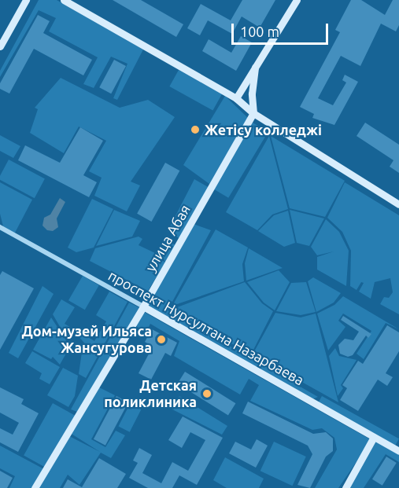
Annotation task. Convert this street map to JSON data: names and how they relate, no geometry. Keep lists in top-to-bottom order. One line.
{"streets":{"main road":["улица Абая","проспект Нурсултана Назарбаева"]},"crossings":[["улица Абая","проспект Нурсултана Назарбаева"]],"places":["Жетісу колледжі","Дом-музей Ильяса Жансугурова","Детская поликлиника"],"scale_bar":"100 m"}
